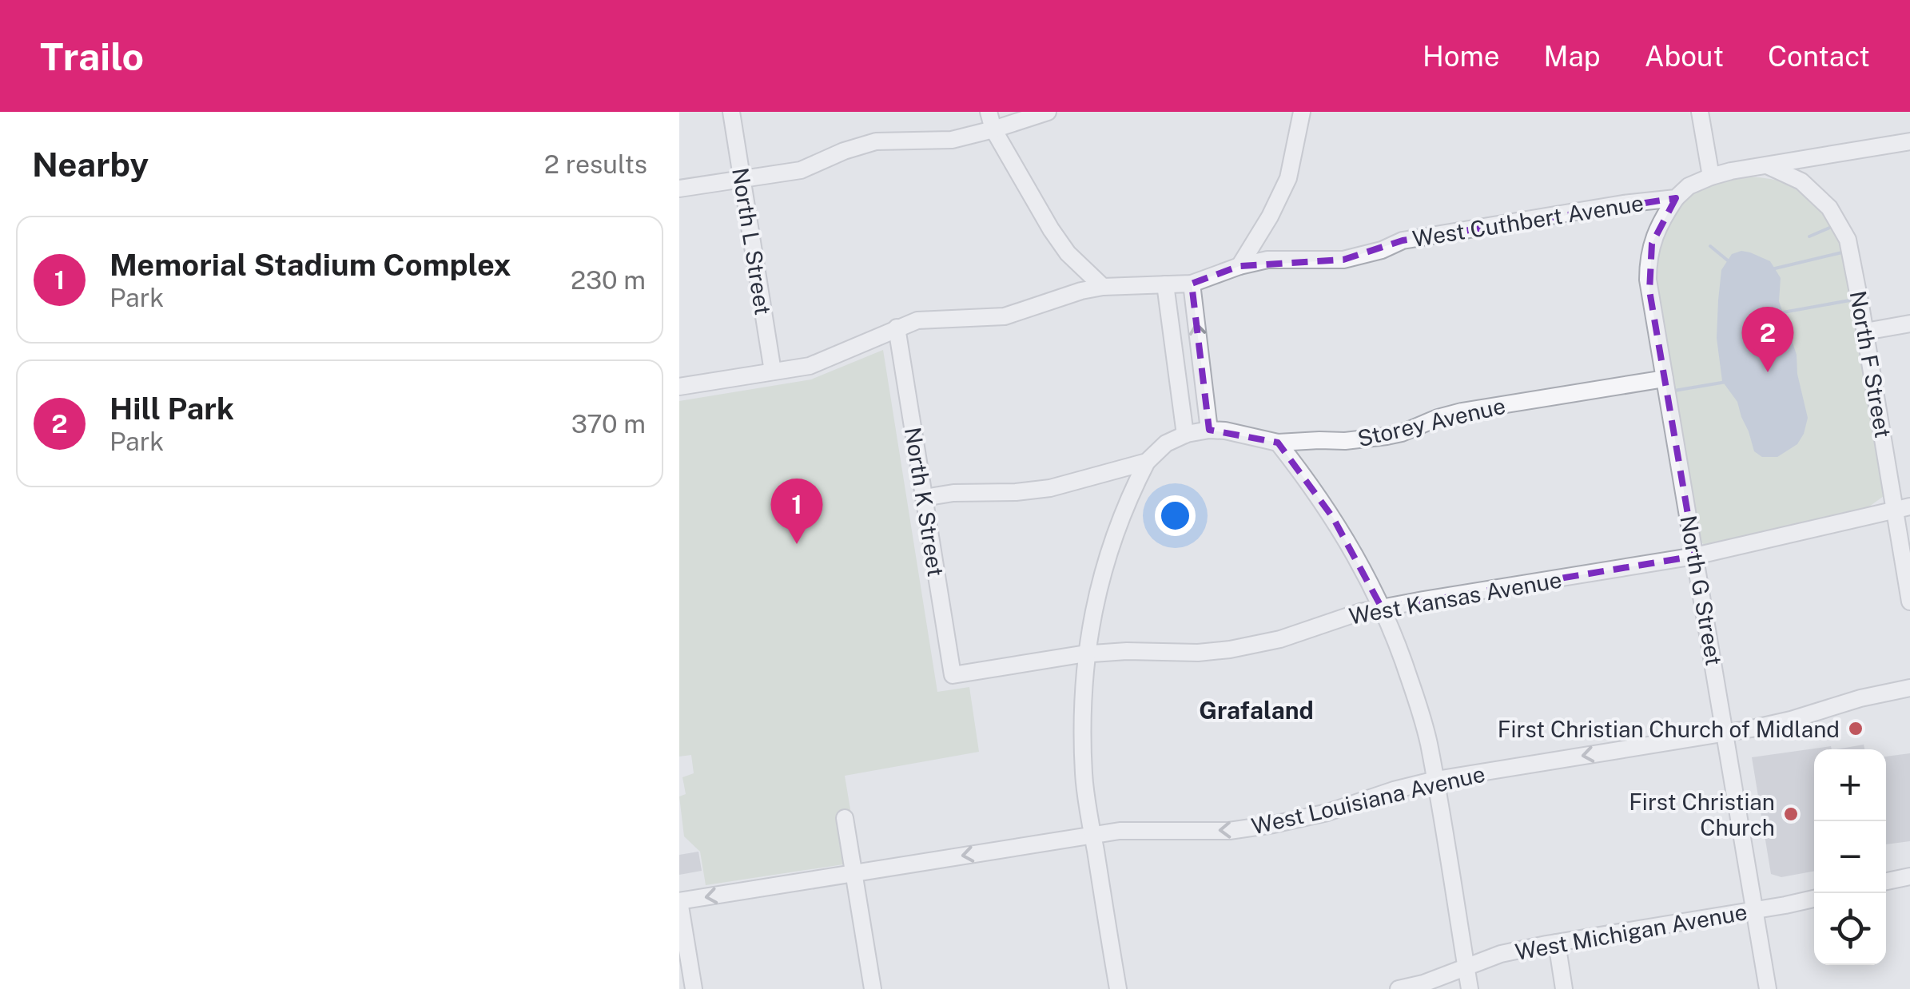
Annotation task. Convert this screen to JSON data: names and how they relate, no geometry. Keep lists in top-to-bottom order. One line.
{"streets":{"street":["West Cuthbert Avenue","North L Street","North F Street","Storey Avenue","North K Street","North G Street","West Kansas Avenue","West Louisiana Avenue","West Michigan Avenue"]},"crossings":[["West Cuthbert Avenue","North L Street"],["West Cuthbert Avenue","North F Street"],["West Cuthbert Avenue","North K Street"],["West Cuthbert Avenue","North G Street"],["North F Street","West Kansas Avenue"],["Storey Avenue","North K Street"],["Storey Avenue","North G Street"],["North K Street","West Kansas Avenue"],["North G Street","West Kansas Avenue"],["North G Street","West Louisiana Avenue"],["North G Street","West Michigan Avenue"]],"one_way":["West Louisiana Avenue"],"districts":["Grafaland"],"places":["First Christian Church of Midland","First Christian Church"],"page":{"header":"Trailo","nav":["Home","Map","About","Contact"],"heading":["Nearby","2 results"],"list":[{"mark":"1","name":"Memorial Stadium Complex","note":"Park","value":"230 m"},{"mark":"2","name":"Hill Park","note":"Park","value":"370 m"}],"pins":["2","1"],"map_buttons":["+","−"]}}
